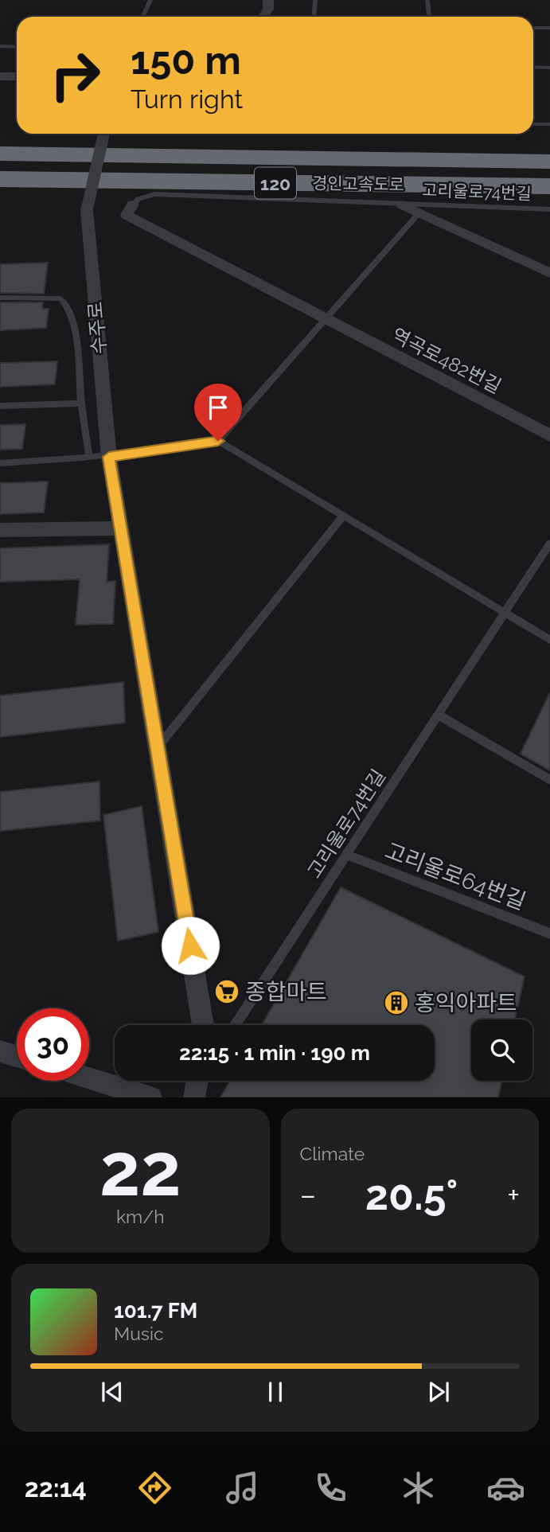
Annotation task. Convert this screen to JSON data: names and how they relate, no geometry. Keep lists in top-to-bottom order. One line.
{"streets":{"highway":["120","경인고속도로"],"street":["수주로","역곡로482번길"],"lane":["고리울로74번길","고리울로64번길"]},"crossings":[["고리울로74번길","역곡로482번길"],["고리울로74번길","고리울로64번길"]],"places":{"supermarket":["종합마트"],"building":["홍익아파트"]},"page":{"turn":["150 m","Turn right"],"limit":"30","trip":"22:15 · 1 min · 190 m","tile":[["22","km/h"],"Climate"],"heat":["−","20.5°","+"],"song":["101.7 FM","Music"],"tabs":"22:14"}}
